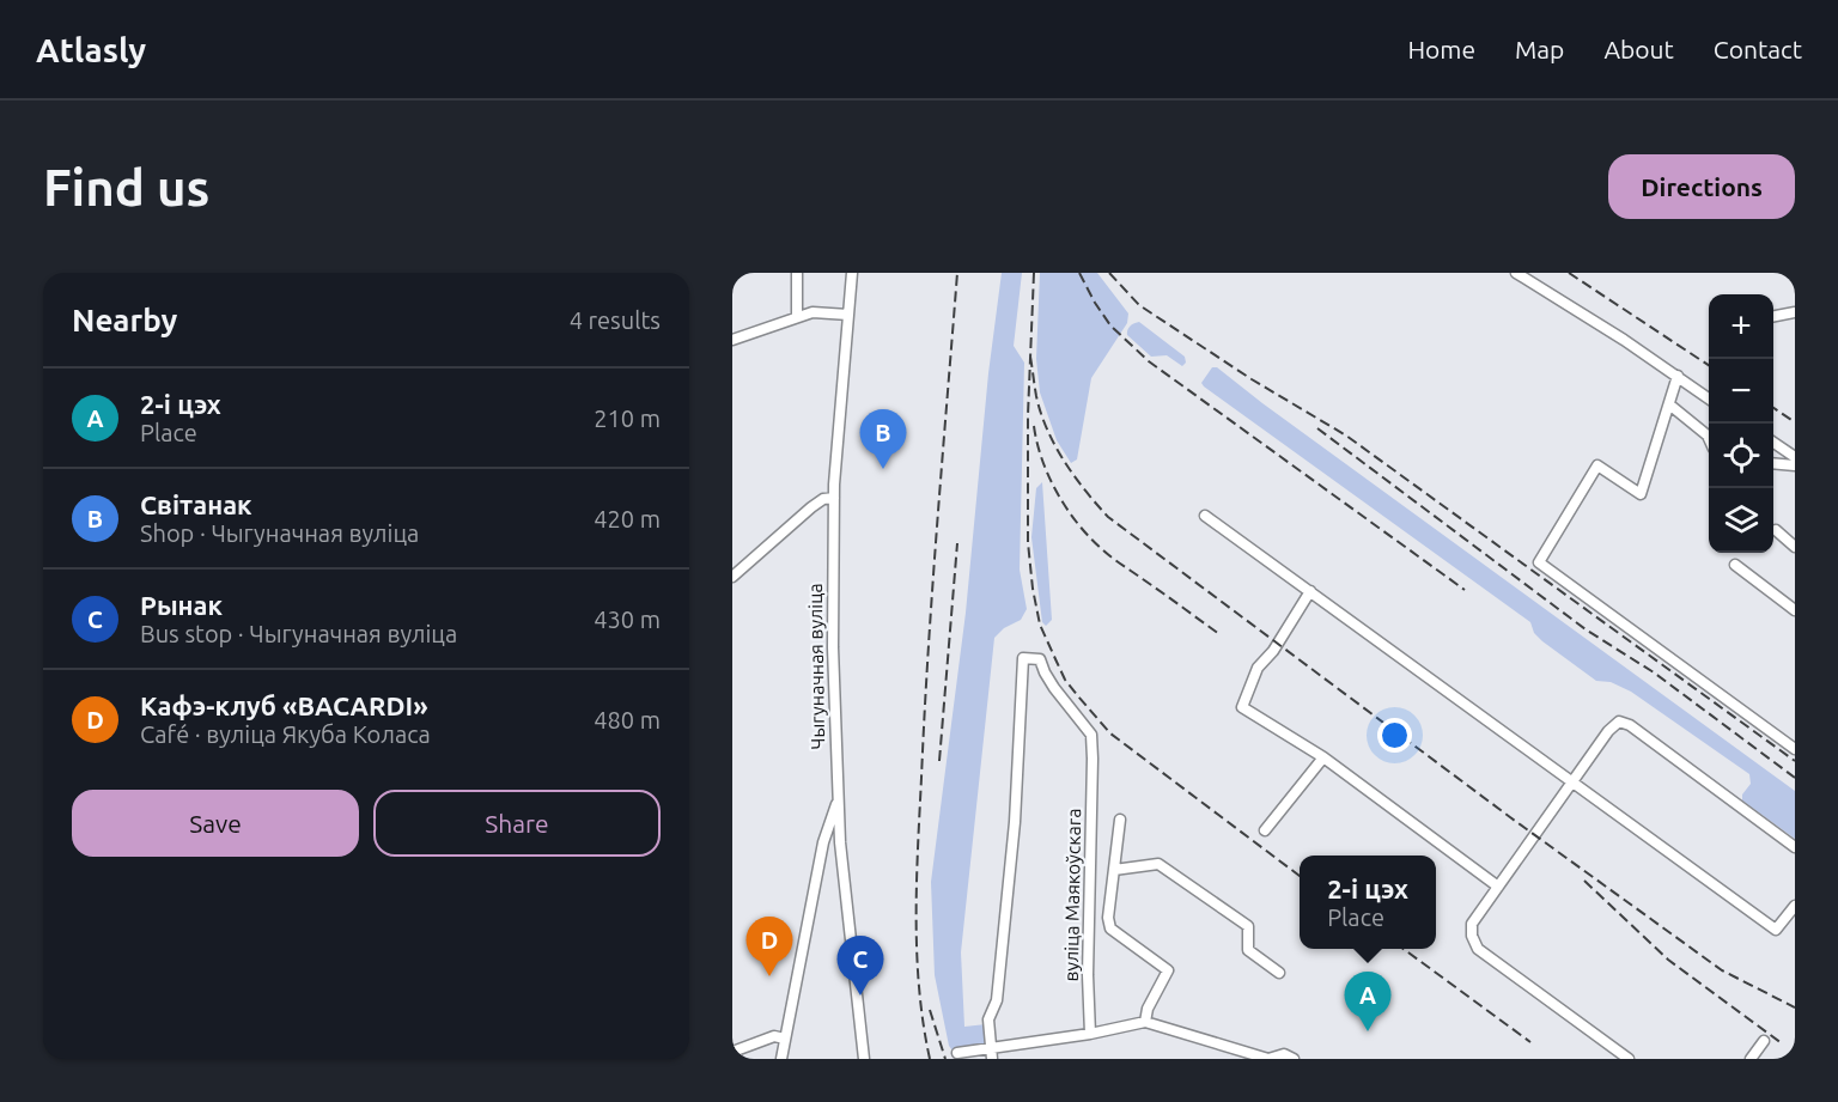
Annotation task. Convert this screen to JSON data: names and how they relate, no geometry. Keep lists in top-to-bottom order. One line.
{"streets":{"street":["Чыгуначная вуліца","вуліца Маякоўскага"]},"page":{"header":"Atlasly","nav":["Home","Map","About","Contact"],"buttons":["Directions",["Save","Share"]],"title":"Find us","heading":["Nearby","4 results"],"map_buttons":["+","−"],"list":[{"mark":"A","name":"2-і цэх","note":"Place","value":"210 m"},{"mark":"B","name":"Світанак","note":"Shop · Чыгуначная вуліца","value":"420 m"},{"mark":"C","name":"Рынак","note":"Bus stop · Чыгуначная вуліца","value":"430 m"},{"mark":"D","name":"Кафэ-клуб «BACARDI»","note":"Café · вуліца Якуба Коласа","value":"480 m"}],"pins":["B","D","C","A"],"popup":["2-і цэх","Place"]}}
